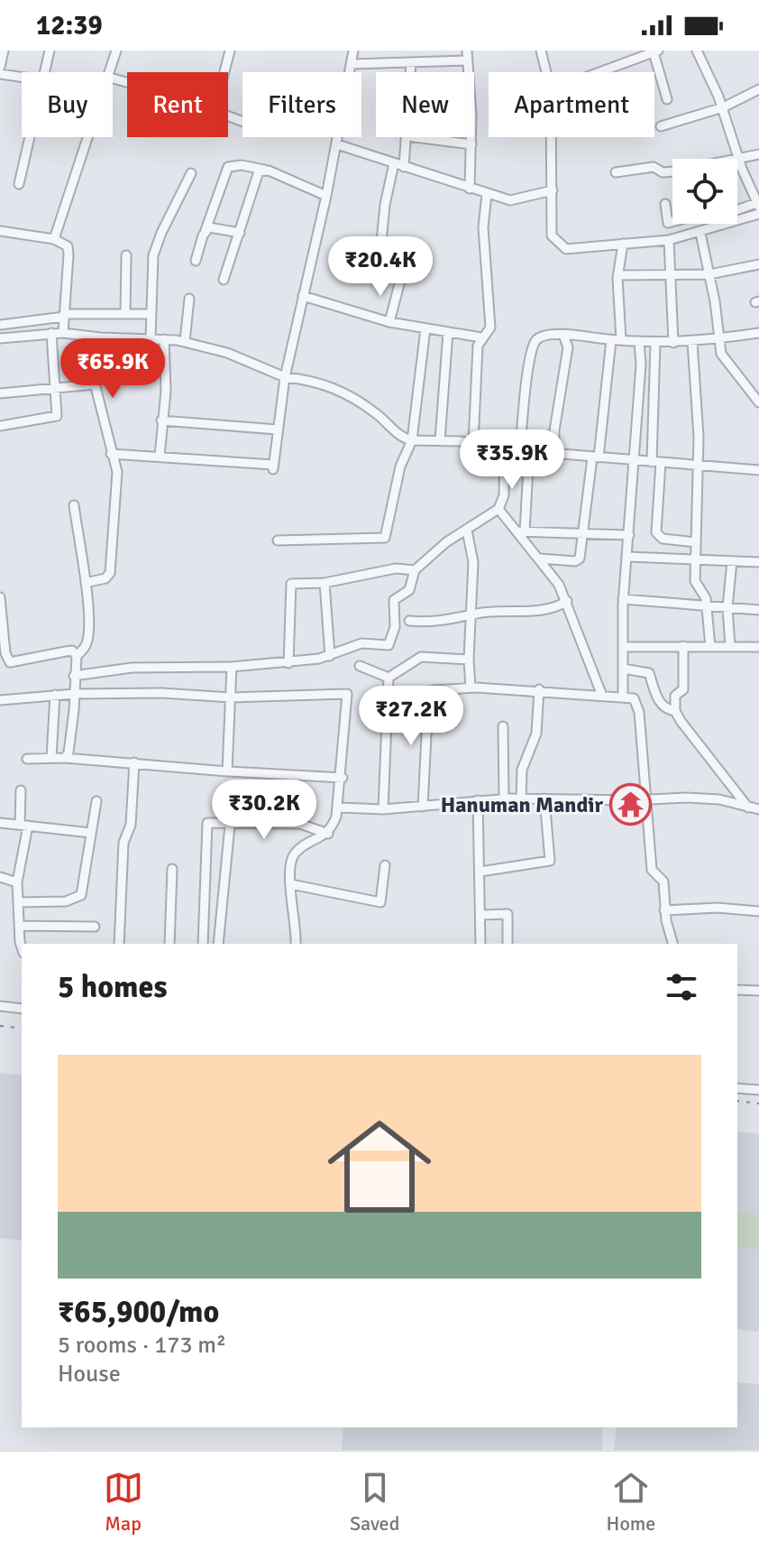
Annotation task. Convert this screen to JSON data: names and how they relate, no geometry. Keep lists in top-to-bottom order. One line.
{"places":{"temple":["Hanuman Mandir"]},"page":{"status":"12:39","chip":["Buy","Rent","Filters","New","Apartment"],"price":["₹20.4K","₹65.9K","₹35.9K","₹27.2K","₹30.2K"],"heading":"5 homes","list":[{"name":"₹65,900/mo","note":"5 rooms · 173 m² · House"}],"tabs":["Map","Saved","Home"]}}
